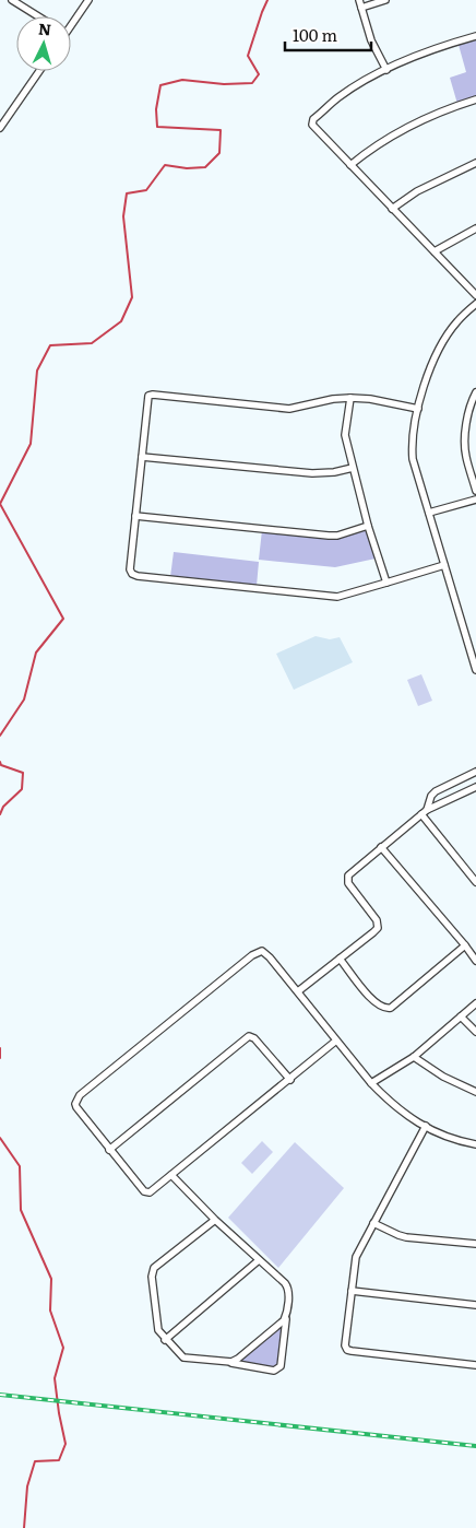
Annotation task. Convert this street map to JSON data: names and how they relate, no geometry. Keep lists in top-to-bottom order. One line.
{"scale_bar":"100 m","north":"top"}
